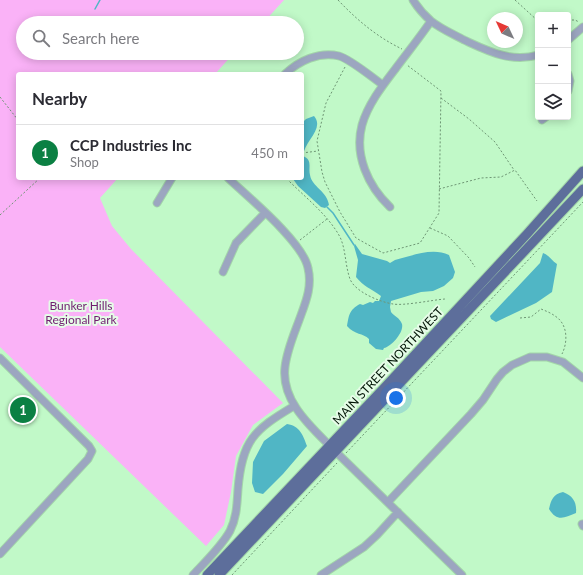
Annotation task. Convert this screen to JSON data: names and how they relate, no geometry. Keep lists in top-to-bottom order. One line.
{"streets":{"main road":["MAIN STREET NORTHWEST"]},"parks":["Bunker Hills Regional Park"],"north":"top left","page":{"map_buttons":["+","−"],"search":"Search here","heading":"Nearby","list":[{"mark":"1","name":"CCP Industries Inc","note":"Shop","value":"450 m"}],"pins":"1"}}
